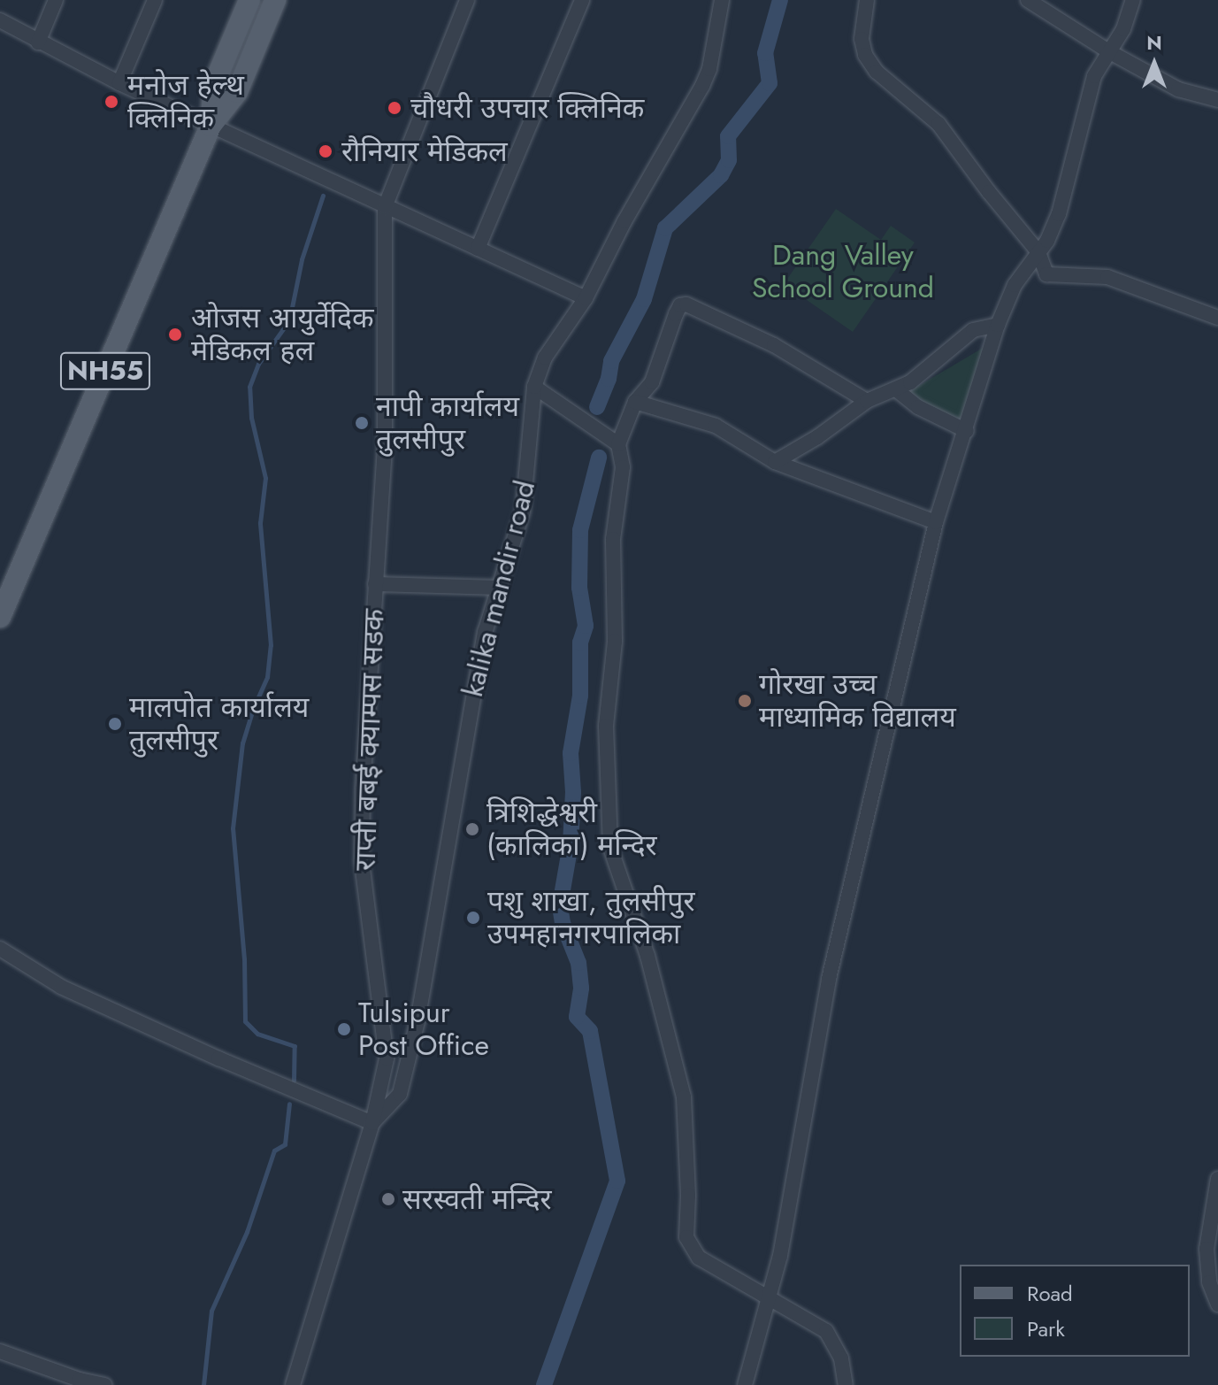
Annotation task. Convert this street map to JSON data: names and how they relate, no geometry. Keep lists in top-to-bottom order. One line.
{"streets":{"main road":["NH55"],"street":["kalika mandir road","राप्ती बबई क्याम्पस सडक"]},"crossings":[["kalika mandir road","राप्ती बबई क्याम्पस सडक"]],"parks":["Dang Valley School Ground"],"places":["मनोज हेल्थ क्लिनिक","चौधरी उपचार क्लिनिक","रौनियार मेडिकल","ओजस आयुर्वेदिक मेडिकल हल","नापी कार्यालय तुलसीपुर","गोरखा उच्च माध्यामिक विद्यालय","मालपोत कार्यालय तुलसीपुर","त्रिशिद्धेश्वरी (कालिका) मन्दिर","पशु शाखा, तुलसीपुर उपमहानगरपालिका","Tulsipur Post Office","सरस्वती मन्दिर"],"legend":["Road","Park"],"north":"top"}
